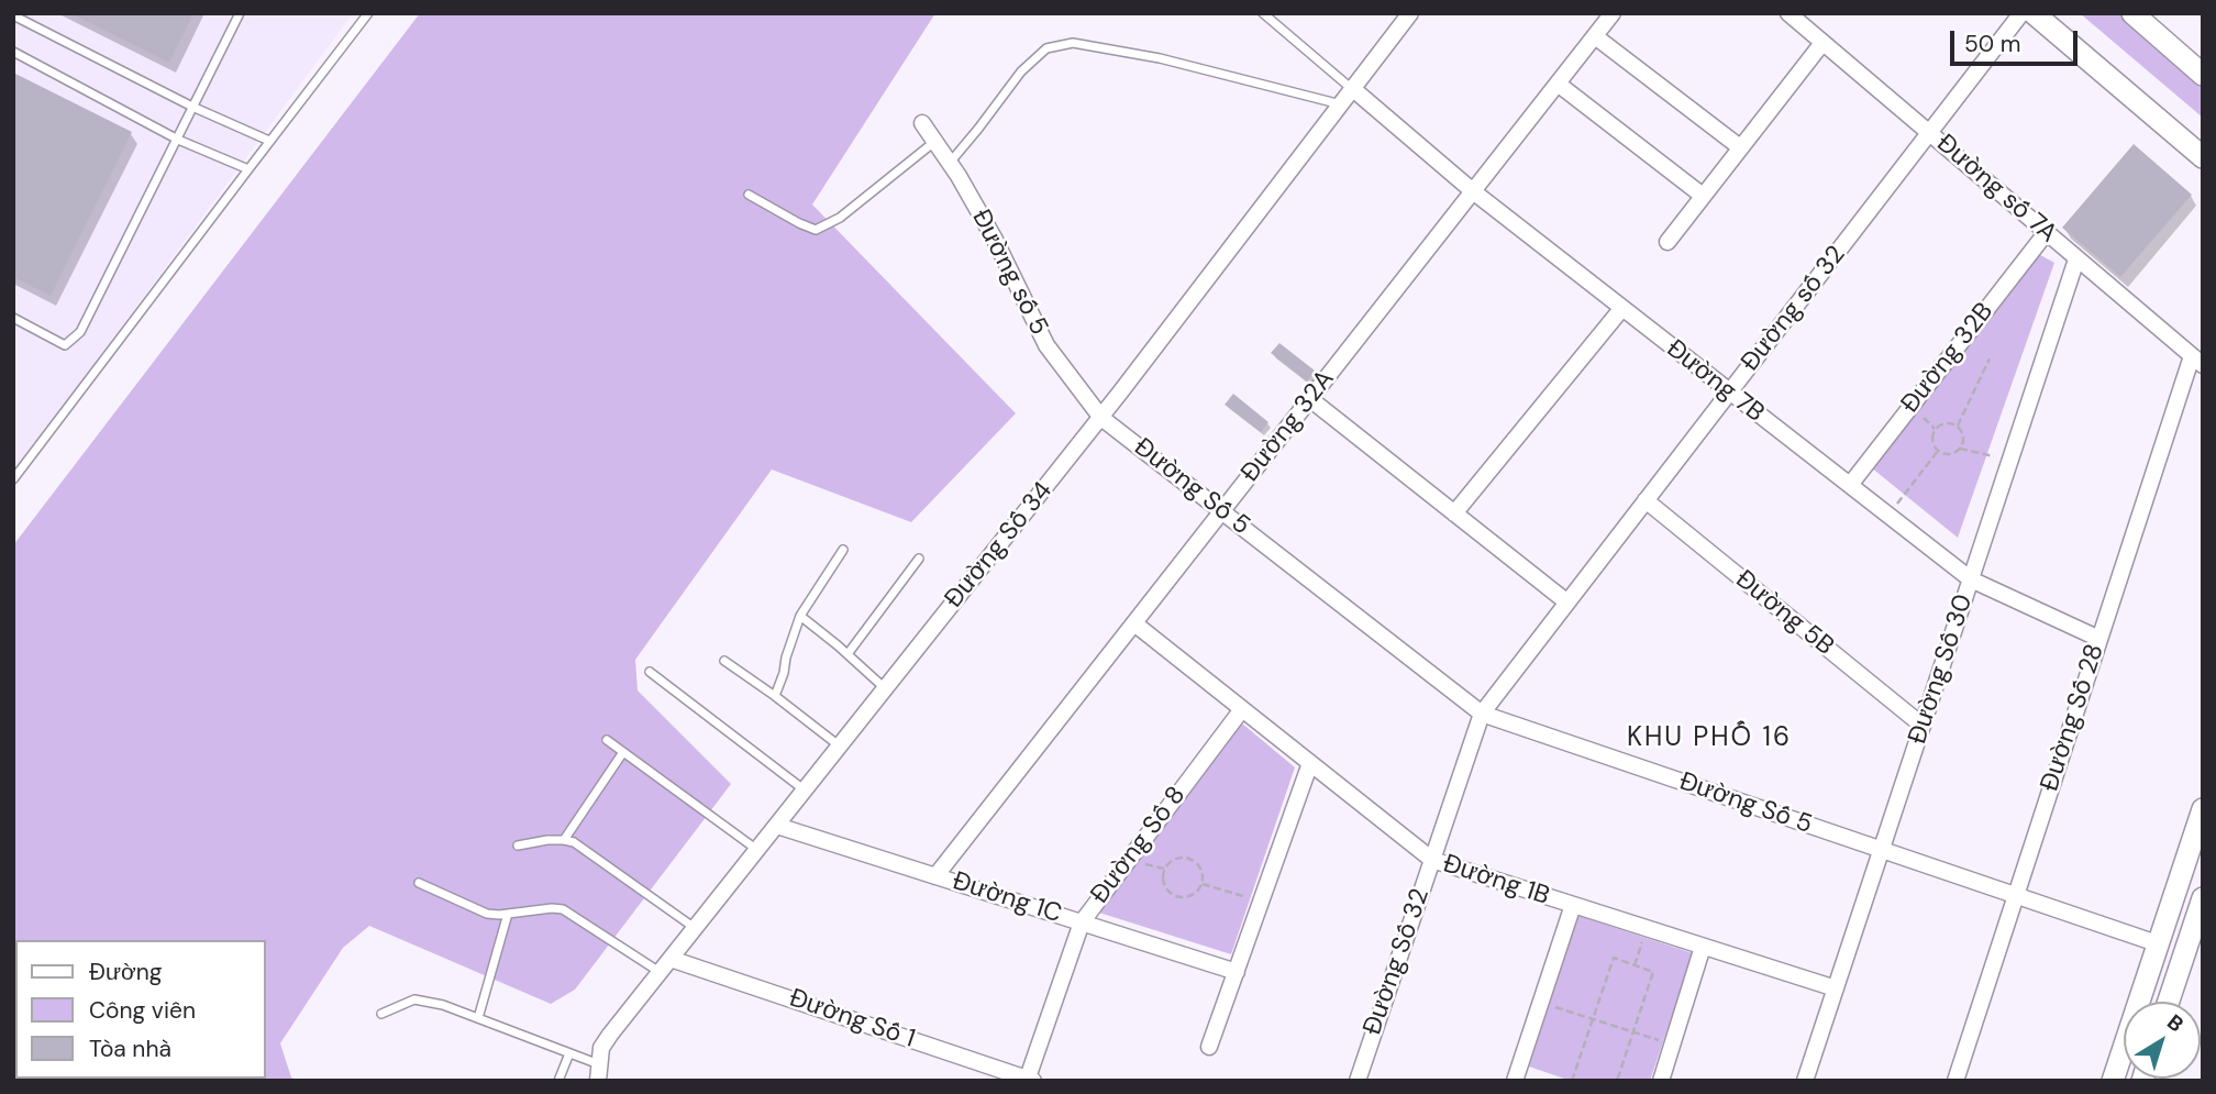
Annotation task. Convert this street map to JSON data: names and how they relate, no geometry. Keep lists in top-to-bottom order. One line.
{"streets":{"street":["Đường số 7A","Đường số 5","Đường số 32","Đường 32B","Đường 7B","Đường 32A","Đường Số 5","Đường Số 34","Đường 5B","Đường Số 30","Đường Số 28","Đường Số 8","Đường 1B","Đường 1C","Đường Số 32","Đường Số 1"]},"crossings":[["Đường số 7A","Đường số 32"],["Đường số 7A","Đường 32B"],["Đường số 7A","Đường Số 30"],["Đường số 7A","Đường Số 28"],["Đường số 5","Đường Số 5"],["Đường số 5","Đường Số 34"],["Đường số 32","Đường 7B"],["Đường số 32","Đường Số 5"],["Đường số 32","Đường 5B"],["Đường số 32","Đường Số 32"],["Đường 32B","Đường 7B"],["Đường 7B","Đường 32A"],["Đường 7B","Đường Số 34"],["Đường 7B","Đường Số 30"],["Đường 7B","Đường Số 28"],["Đường 32A","Đường Số 5"],["Đường 32A","Đường 1B"],["Đường 32A","Đường 1C"],["Đường Số 5","Đường Số 34"],["Đường Số 5","Đường Số 30"],["Đường Số 5","Đường Số 28"],["Đường Số 5","Đường Số 32"],["Đường Số 34","Đường 1C"],["Đường Số 34","Đường Số 1"],["Đường 5B","Đường Số 30"],["Đường Số 30","Đường 1B"],["Đường Số 8","Đường 1B"],["Đường Số 8","Đường 1C"],["Đường Số 8","Đường Số 1"],["Đường 1B","Đường Số 32"]],"districts":["KHU PHỐ 16"],"legend":["Đường","Công viên","Tòa nhà"],"scale_bar":"50 m","north":"top right"}
